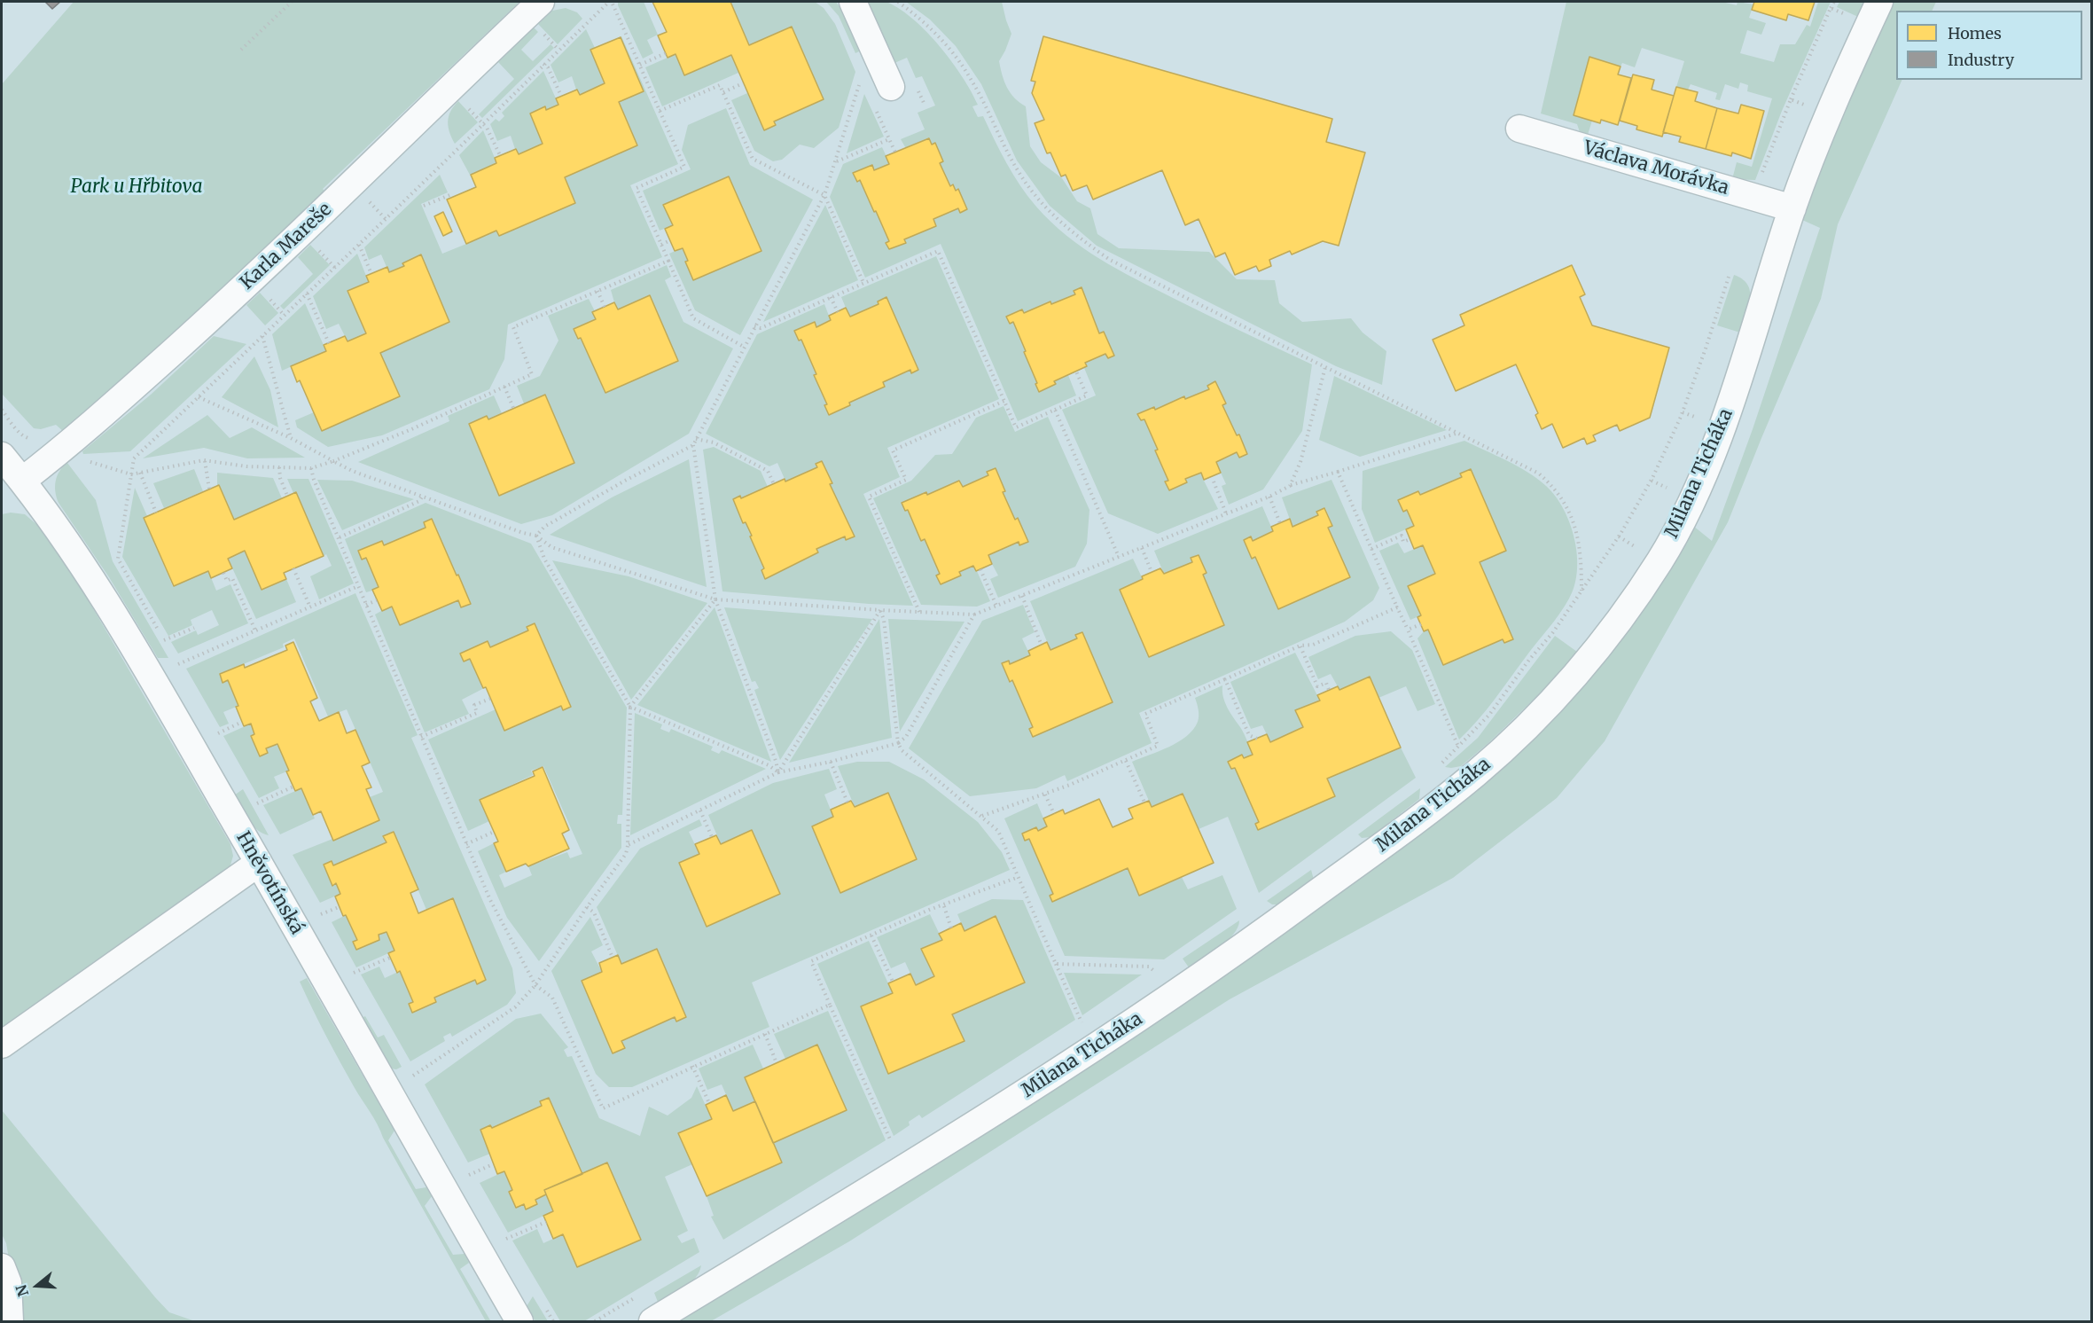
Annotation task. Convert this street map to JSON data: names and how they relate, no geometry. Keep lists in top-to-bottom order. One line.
{"streets":{"street":["Václava Morávka","Karla Mareše","Milana Ticháka","Hněvotínská"]},"crossings":[["Václava Morávka","Milana Ticháka"],["Karla Mareše","Hněvotínská"]],"parks":["Park u Hřbitova"],"legend":["Homes","Industry"],"north":"left"}
